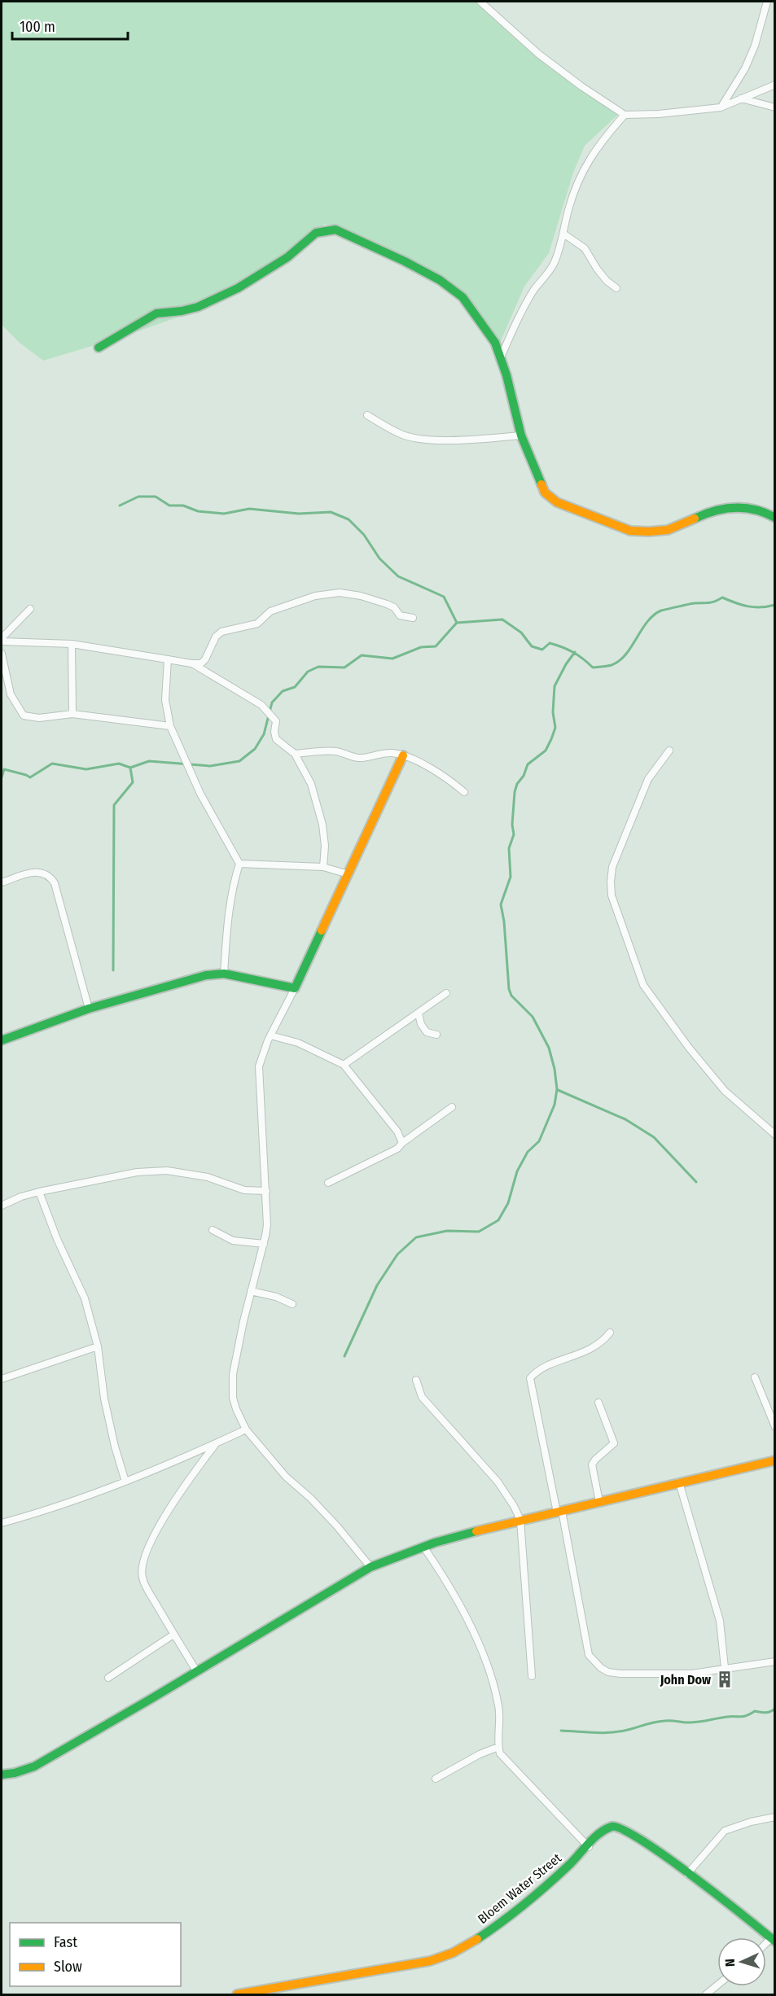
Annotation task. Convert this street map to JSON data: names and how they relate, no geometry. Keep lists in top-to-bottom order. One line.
{"streets":{"street":["Bloem Water Street"]},"places":{"building":["John Dow"]},"legend":["Fast","Slow"],"scale_bar":"100 m","north":"left"}
